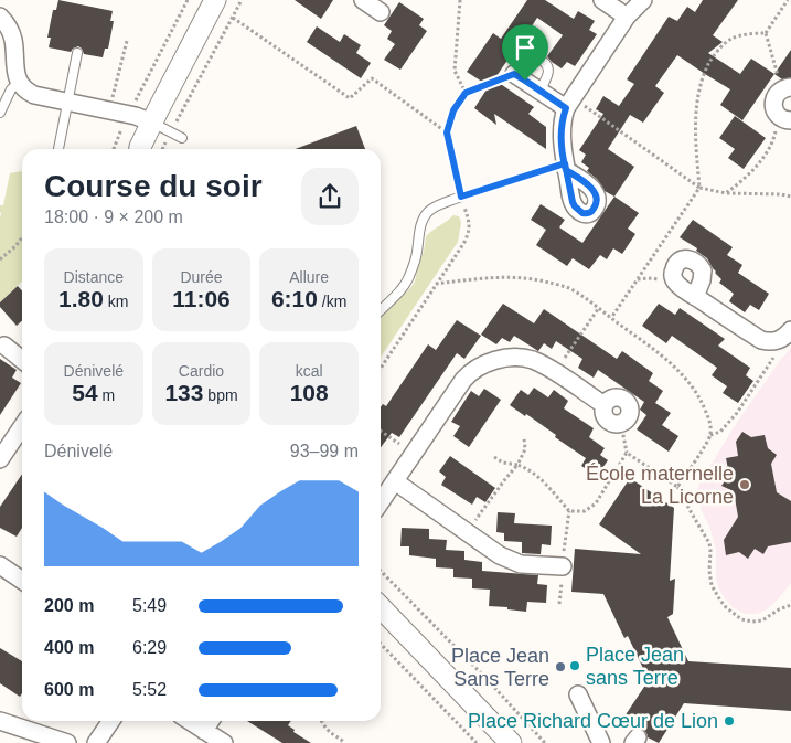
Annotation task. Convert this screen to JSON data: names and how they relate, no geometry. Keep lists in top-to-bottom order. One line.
{"places":["École maternelle La Licorne","Place Jean sans Terre","Place Jean Sans Terre","Place Richard Cœur de Lion"],"page":{"heading":["Course du soir","18:00 · 9 × 200 m"],"stats":[["Distance","1.80 km"],["Durée","11:06"],["Allure","6:10 /km"],["Dénivelé","54 m"],["Cardio","133 bpm"],["kcal","108"]],"chart":["Dénivelé","93–99 m"],"list":[{"name":"200 m","note":"5:49"},{"name":"400 m","note":"6:29"},{"name":"600 m","note":"5:52"}]}}
